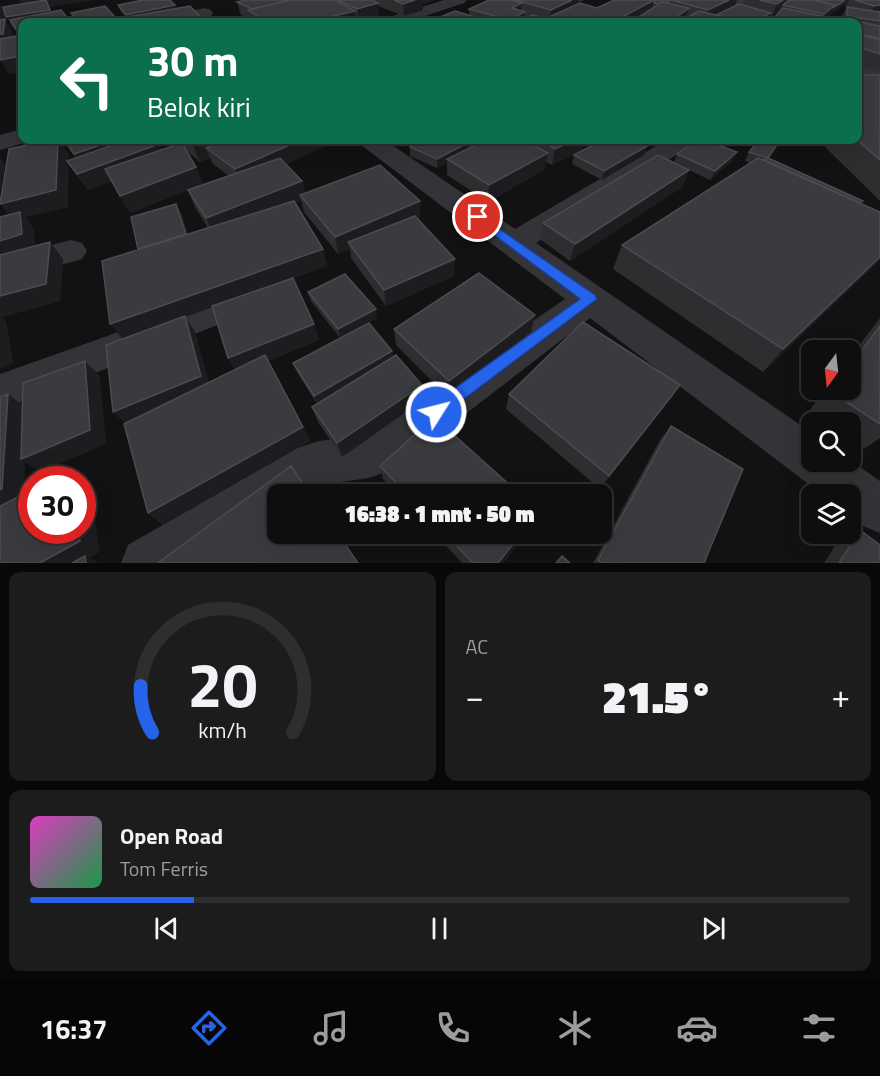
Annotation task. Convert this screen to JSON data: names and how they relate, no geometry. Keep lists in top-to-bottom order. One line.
{"north":"bottom","page":{"turn":["30 m","Belok kiri"],"limit":"30","trip":"16:38 · 1 mnt · 50 m","tile":"AC","heat":["−","21.5°","+"],"song":["Open Road","Tom Ferris"],"tabs":"16:37","gauge":["20","km/h"]}}
